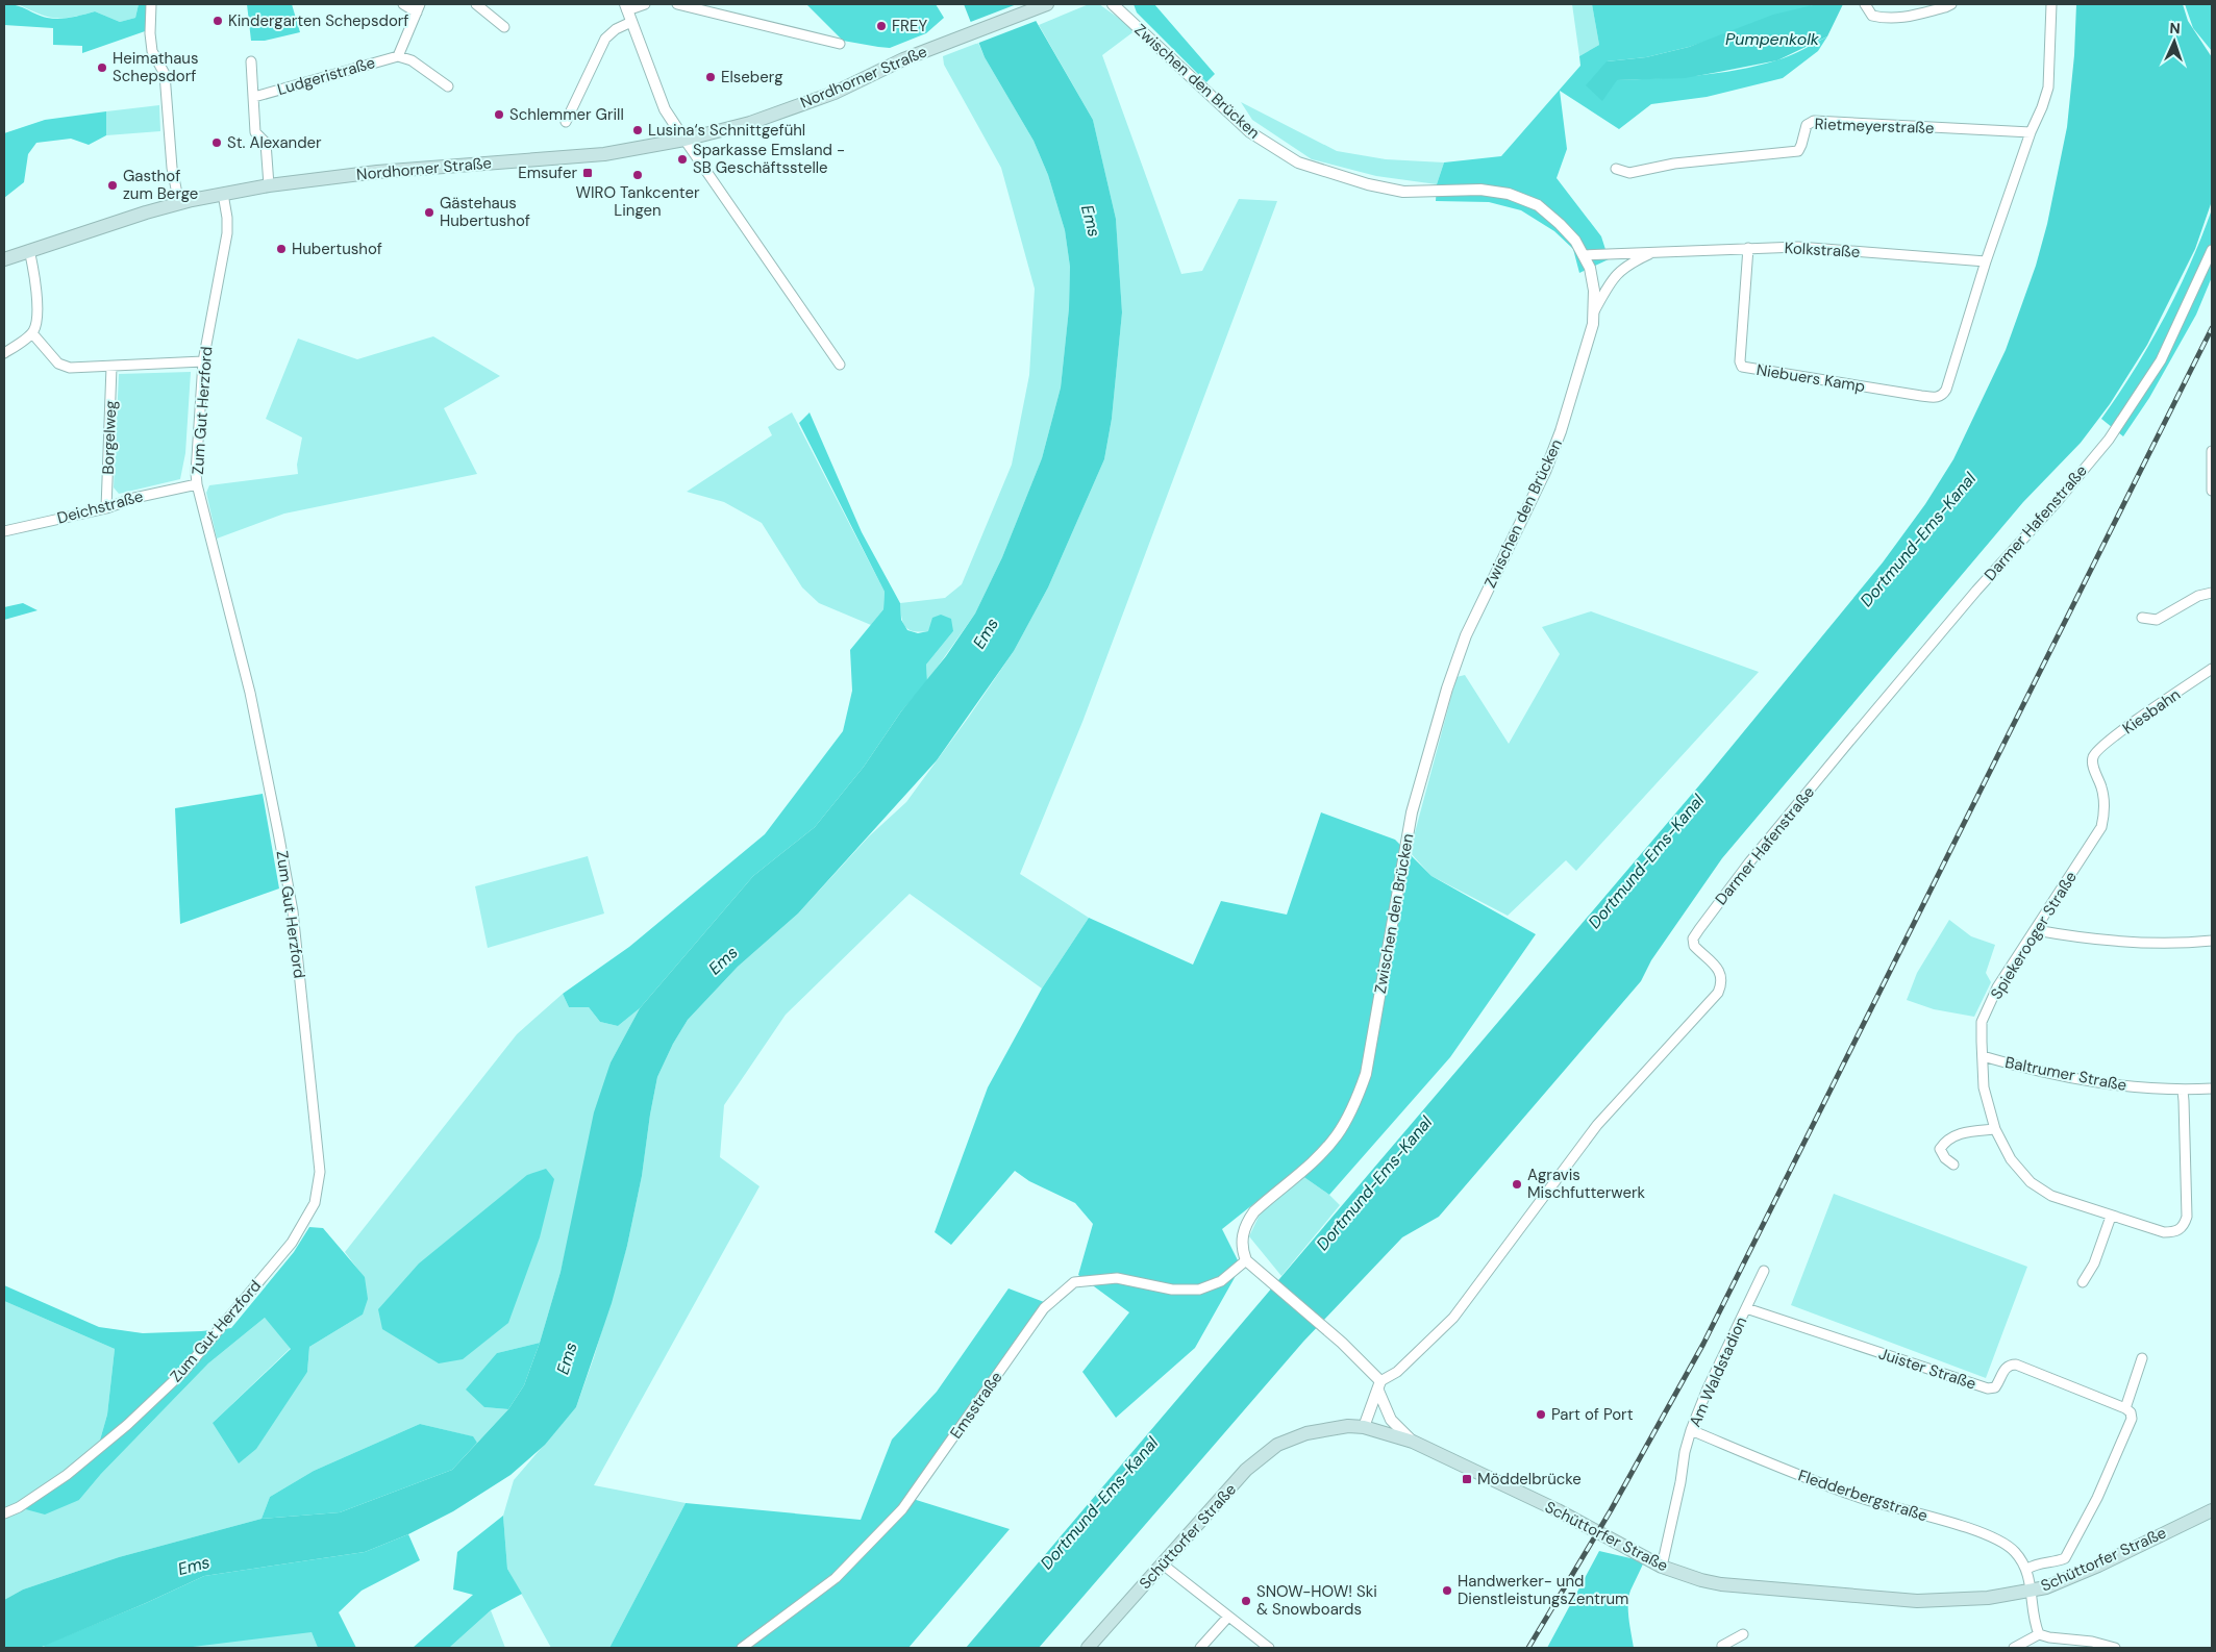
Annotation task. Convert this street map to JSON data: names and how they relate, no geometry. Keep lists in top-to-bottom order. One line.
{"streets":{"main road":["Nordhorner Straße","Schüttorfer Straße"],"street":["Ludgeristraße","Zwischen den Brücken","Rietmeyerstraße","Kolkstraße","Niebuers Kamp","Zum Gut Herzford","Borgelweg","Deichstraße","Darmer Hafenstraße","Kiesbahn","Spiekerooger Straße","Baltrumer Straße","Juister Straße","Am Waldstadion","Emsstraße","Fledderbergstraße"]},"crossings":[["Ludgeristraße","Nordhorner Straße"],["Nordhorner Straße","Zum Gut Herzford"],["Zwischen den Brücken","Kolkstraße"],["Zwischen den Brücken","Emsstraße"],["Kolkstraße","Niebuers Kamp"],["Zum Gut Herzford","Deichstraße"],["Borgelweg","Deichstraße"],["Kiesbahn","Spiekerooger Straße"],["Spiekerooger Straße","Baltrumer Straße"],["Juister Straße","Am Waldstadion"],["Am Waldstadion","Fledderbergstraße"],["Am Waldstadion","Schüttorfer Straße"]],"water":["Pumpenkolk","Ems","Dortmund-Ems-Kanal"],"places":{"other":["Kindergarten Schepsdorf","FREY","Heimathaus Schepsdorf","Elseberg","Schlemmer Grill","Lusina‘s Schnittgefühl","St. Alexander","Sparkasse Emsland - SB Geschäftsstelle","WIRO Tankcenter Lingen","Gasthof zum Berge","Gästehaus Hubertushof","Hubertushof","Agravis Mischfutterwerk","Part of Port","Handwerker- und DienstleistungsZentrum","SNOW-HOW! Ski & Snowboards"],"transit":["Emsufer","Möddelbrücke"]},"north":"top"}
